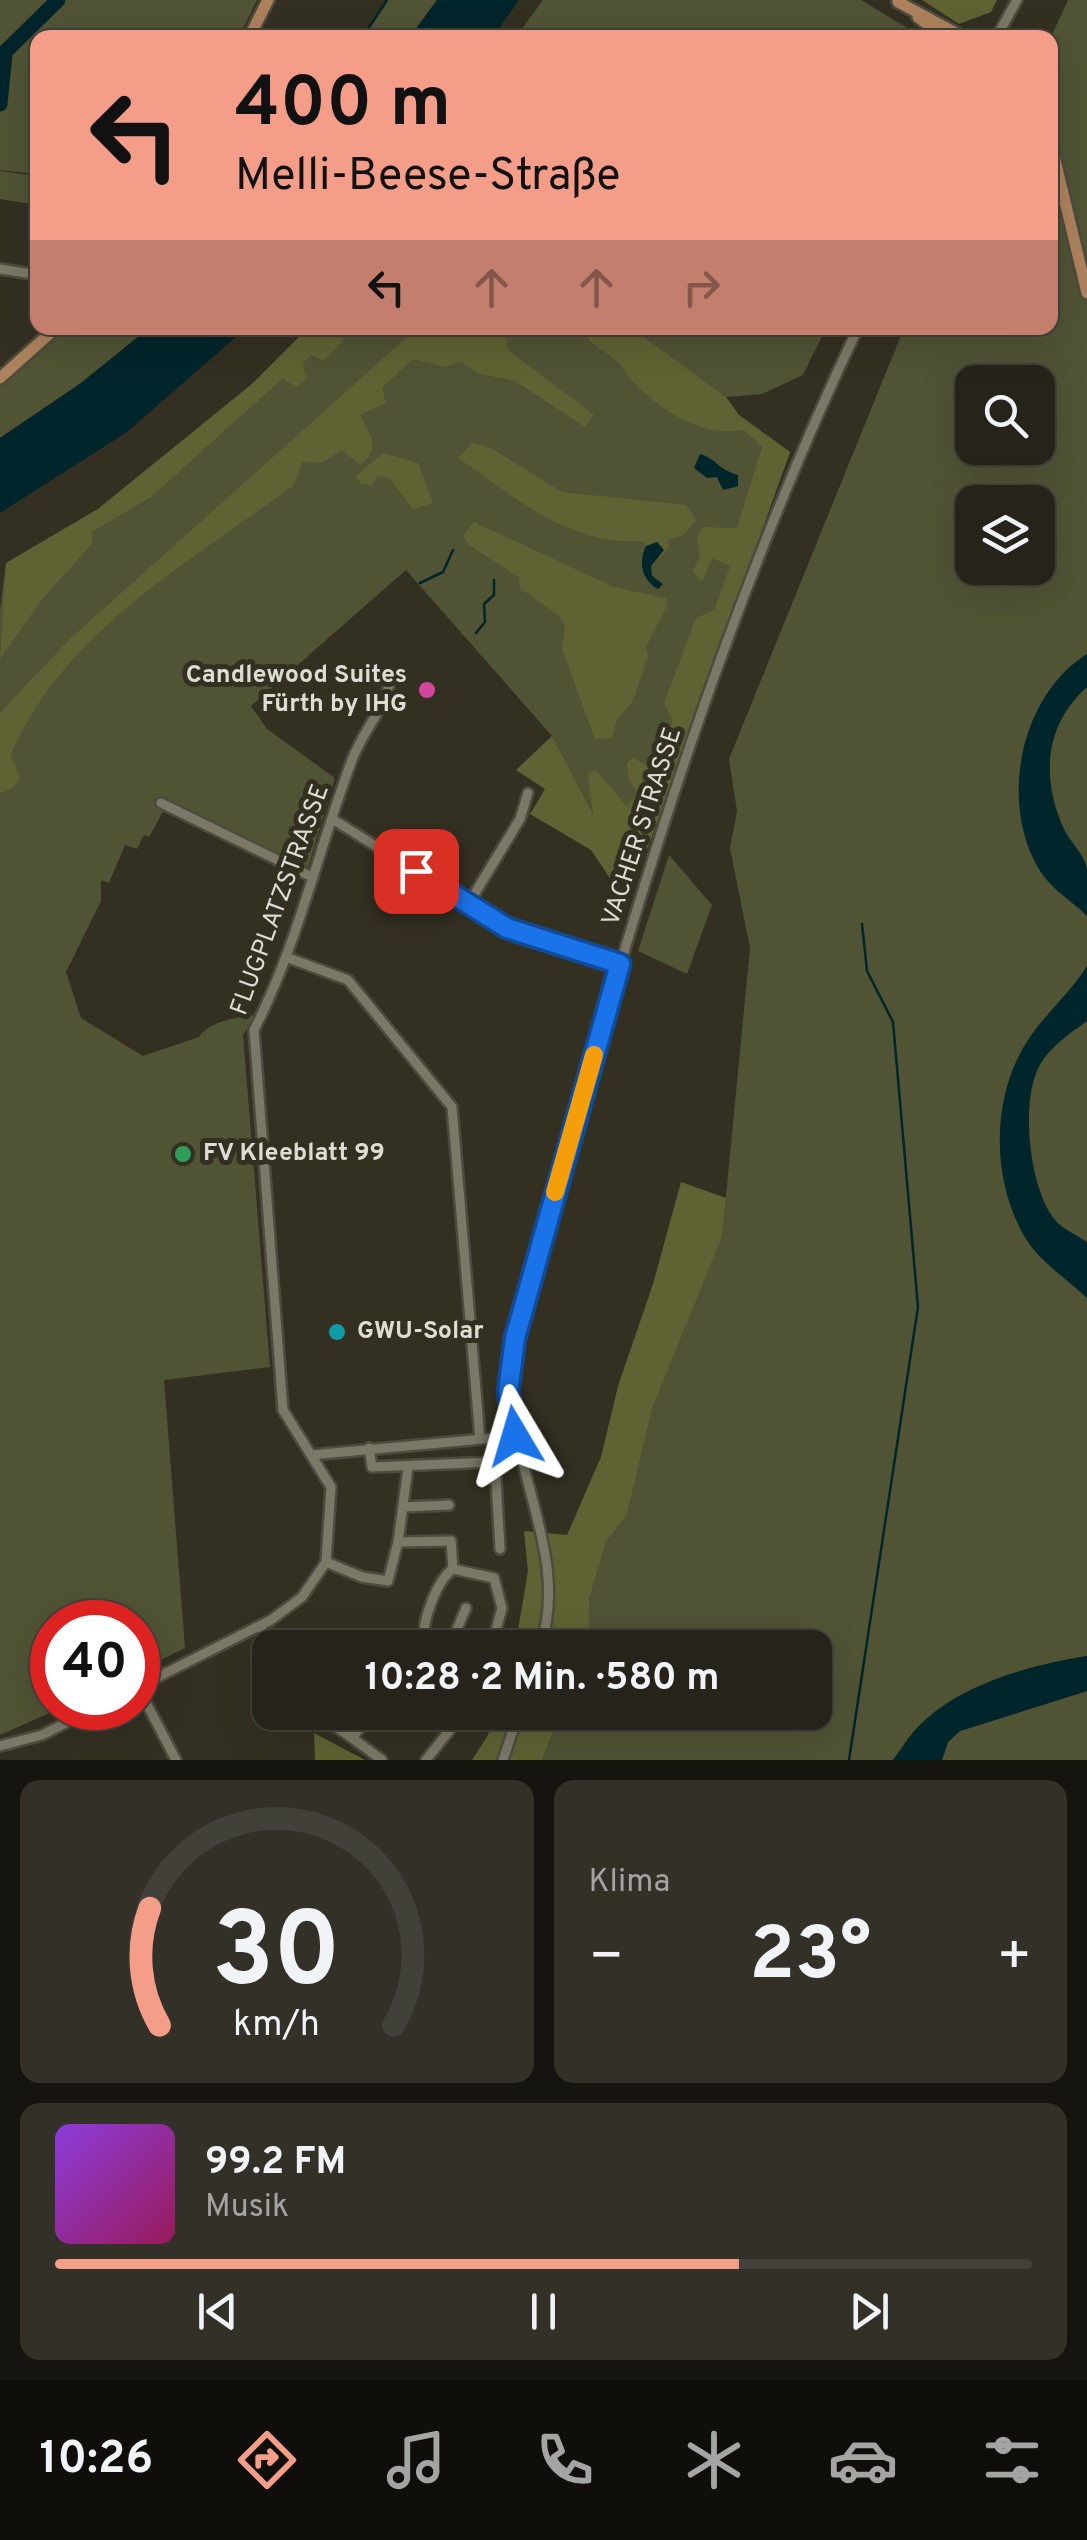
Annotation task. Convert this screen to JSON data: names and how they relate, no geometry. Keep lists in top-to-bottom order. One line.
{"streets":{"street":["VACHER STRASSE","FLUGPLATZSTRASSE"]},"places":["Candlewood Suites Fürth by IHG","FV Kleeblatt 99","GWU-Solar"],"page":{"turn":["400 m","Melli-Beese-Straße"],"limit":"40","trip":"10:28 · 2 Min. · 580 m","tile":"Klima","heat":["−","23°","+"],"song":["99.2 FM","Musik"],"tabs":"10:26","gauge":["30","km/h"]}}
